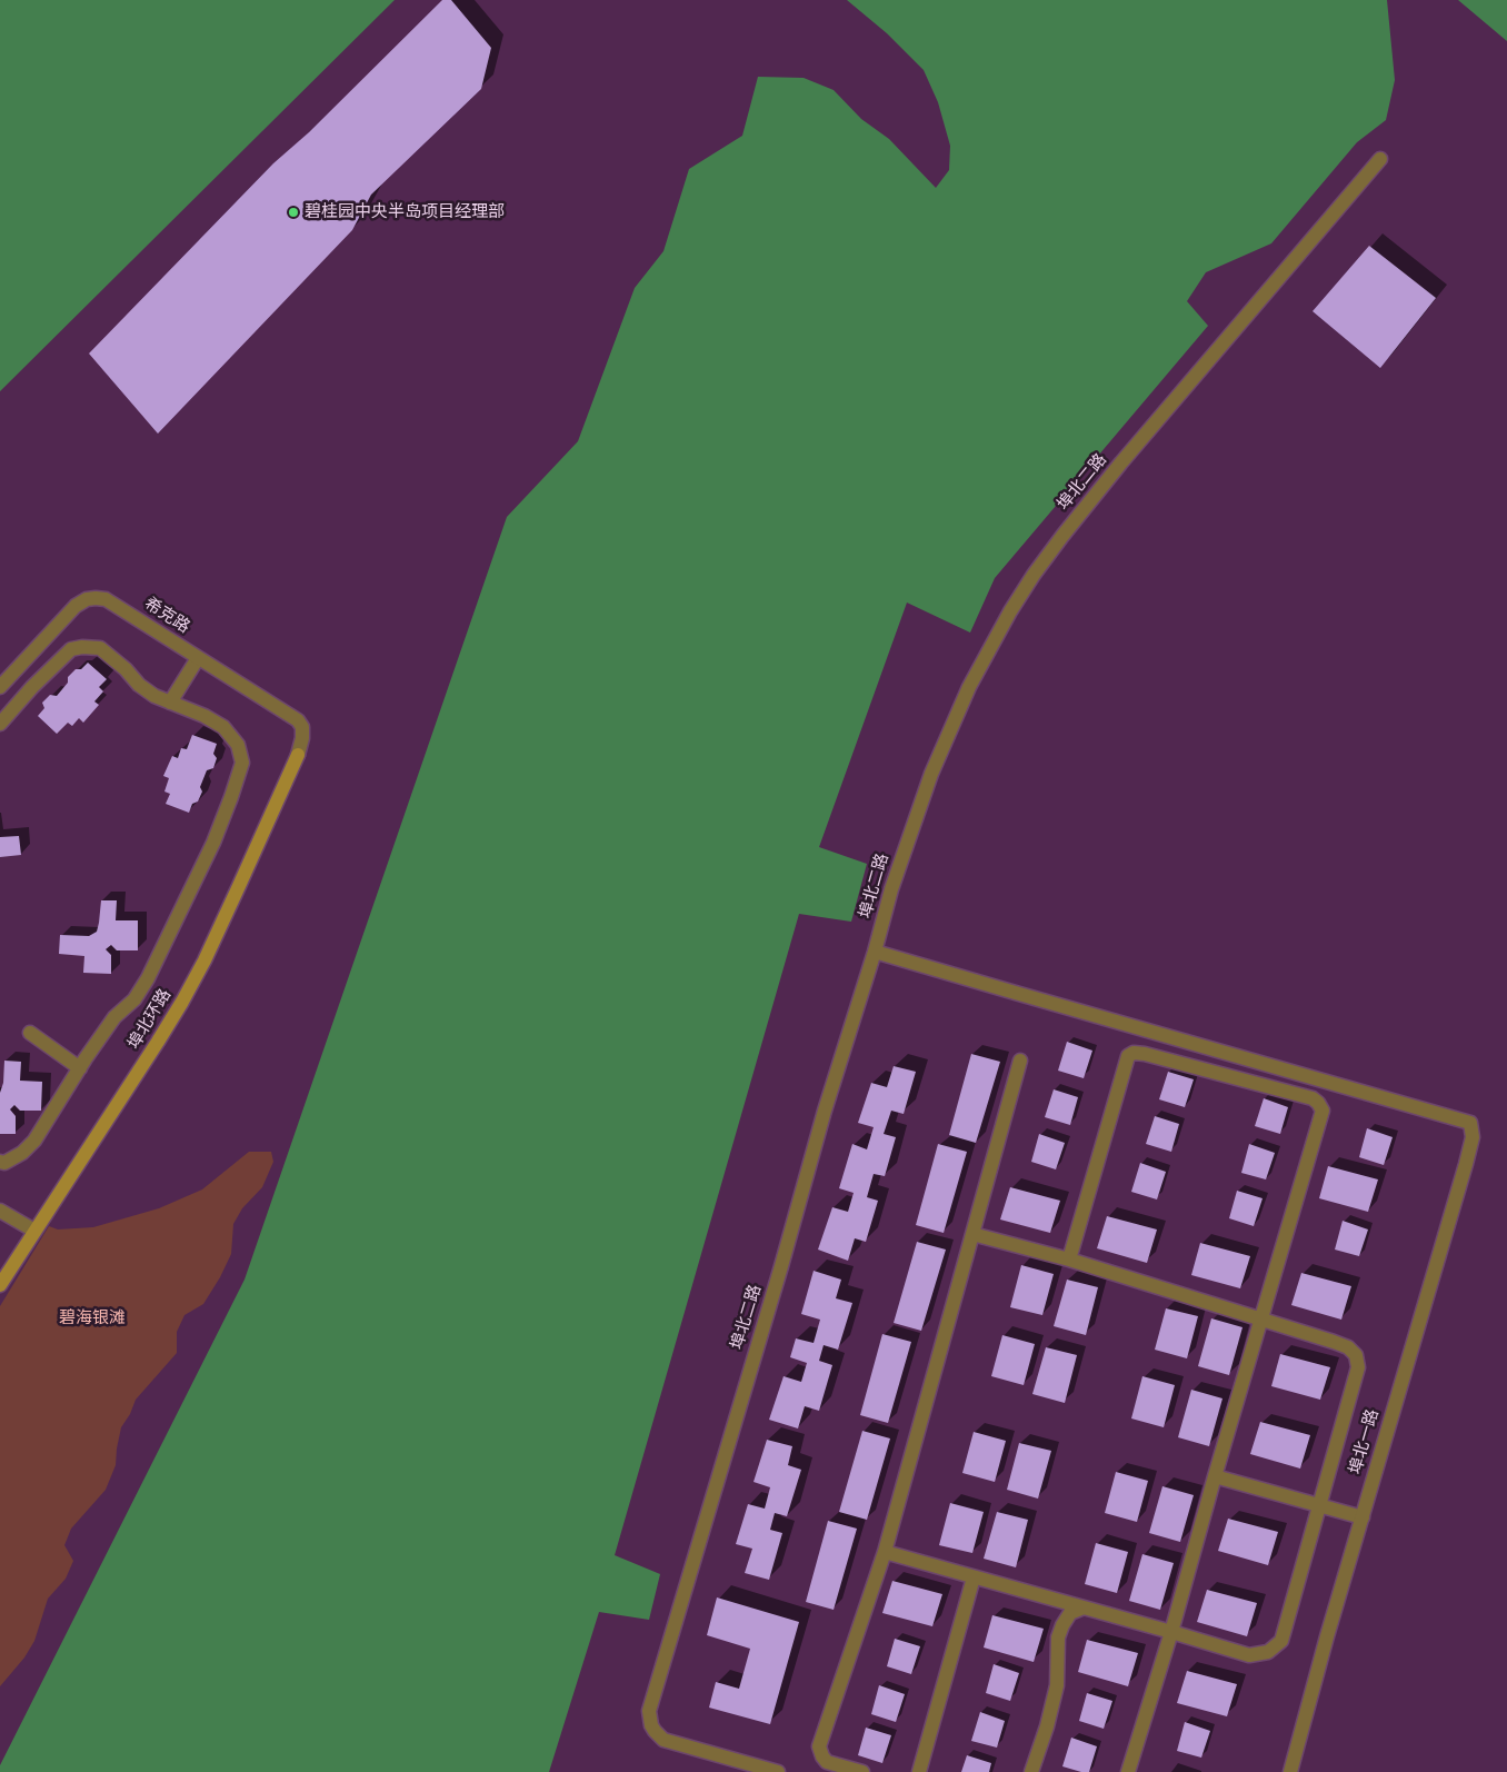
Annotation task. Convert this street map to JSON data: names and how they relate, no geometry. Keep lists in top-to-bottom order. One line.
{"streets":{"main road":["埠北环路"],"street":["埠北二路","希克路","埠北一路"]},"crossings":[["埠北二路","埠北一路"],["希克路","埠北环路"]],"parks":["碧海银滩"],"places":["碧桂园中央半岛项目经理部"]}
